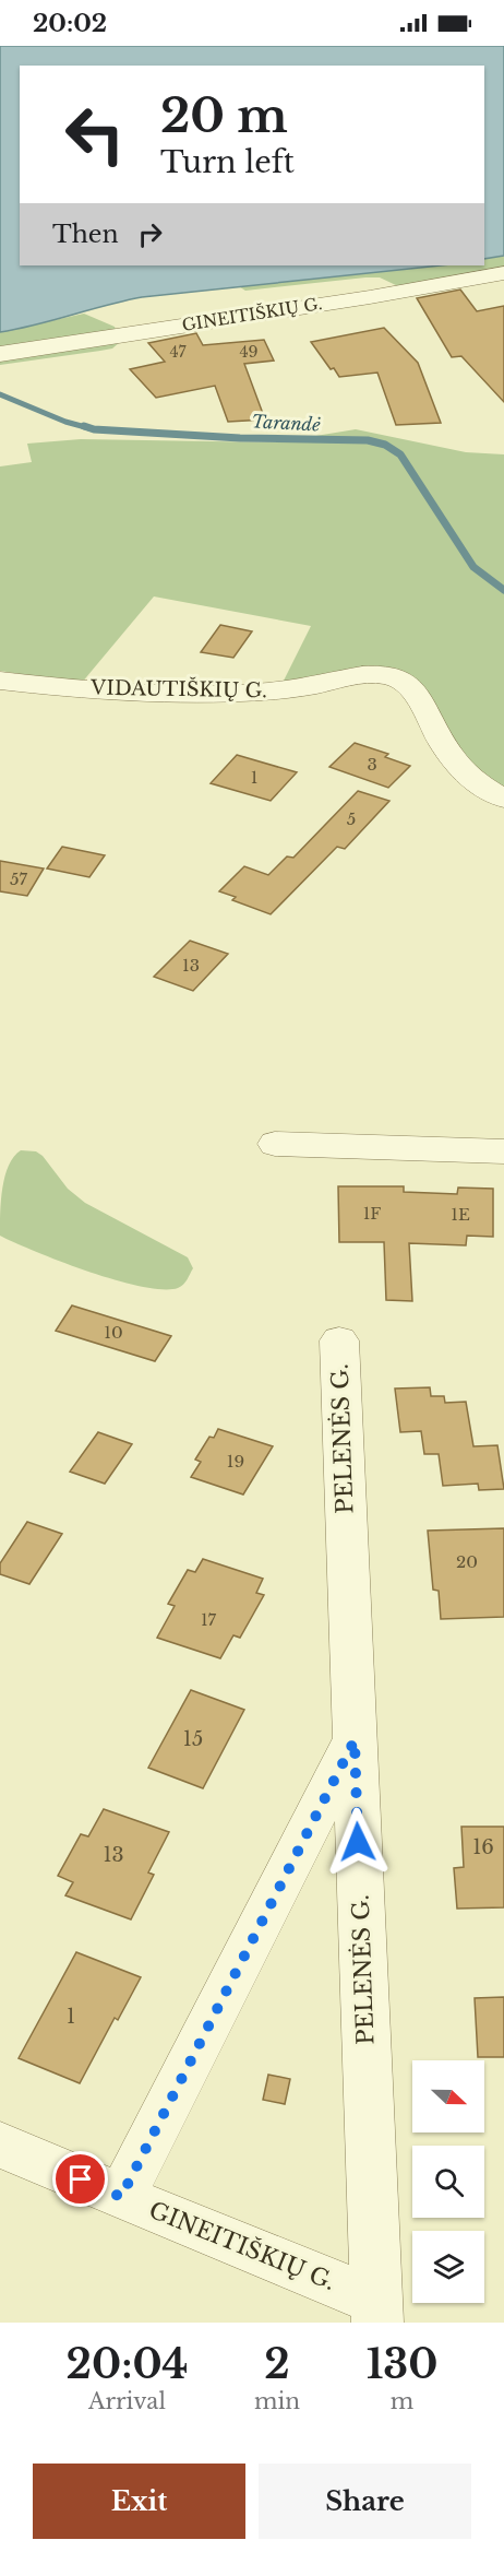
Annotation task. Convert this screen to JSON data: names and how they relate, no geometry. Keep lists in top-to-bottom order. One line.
{"streets":{"street":["GINEITIŠKIŲ G.","VIDAUTIŠKIŲ G.","PELENĖS G."]},"crossings":[["GINEITIŠKIŲ G.","PELENĖS G."]],"water":["Tarandė"],"house_numbers":["47","49","3","1","5","57","13","1F","1E","10","19","20","17","15","16","13","1"],"north":"right","page":{"status":"20:02","turn":["20 m","Turn left"],"then":"Then","eta":["20:04","Arrival","2","min","130","m"],"buttons":["Exit","Share"]}}
